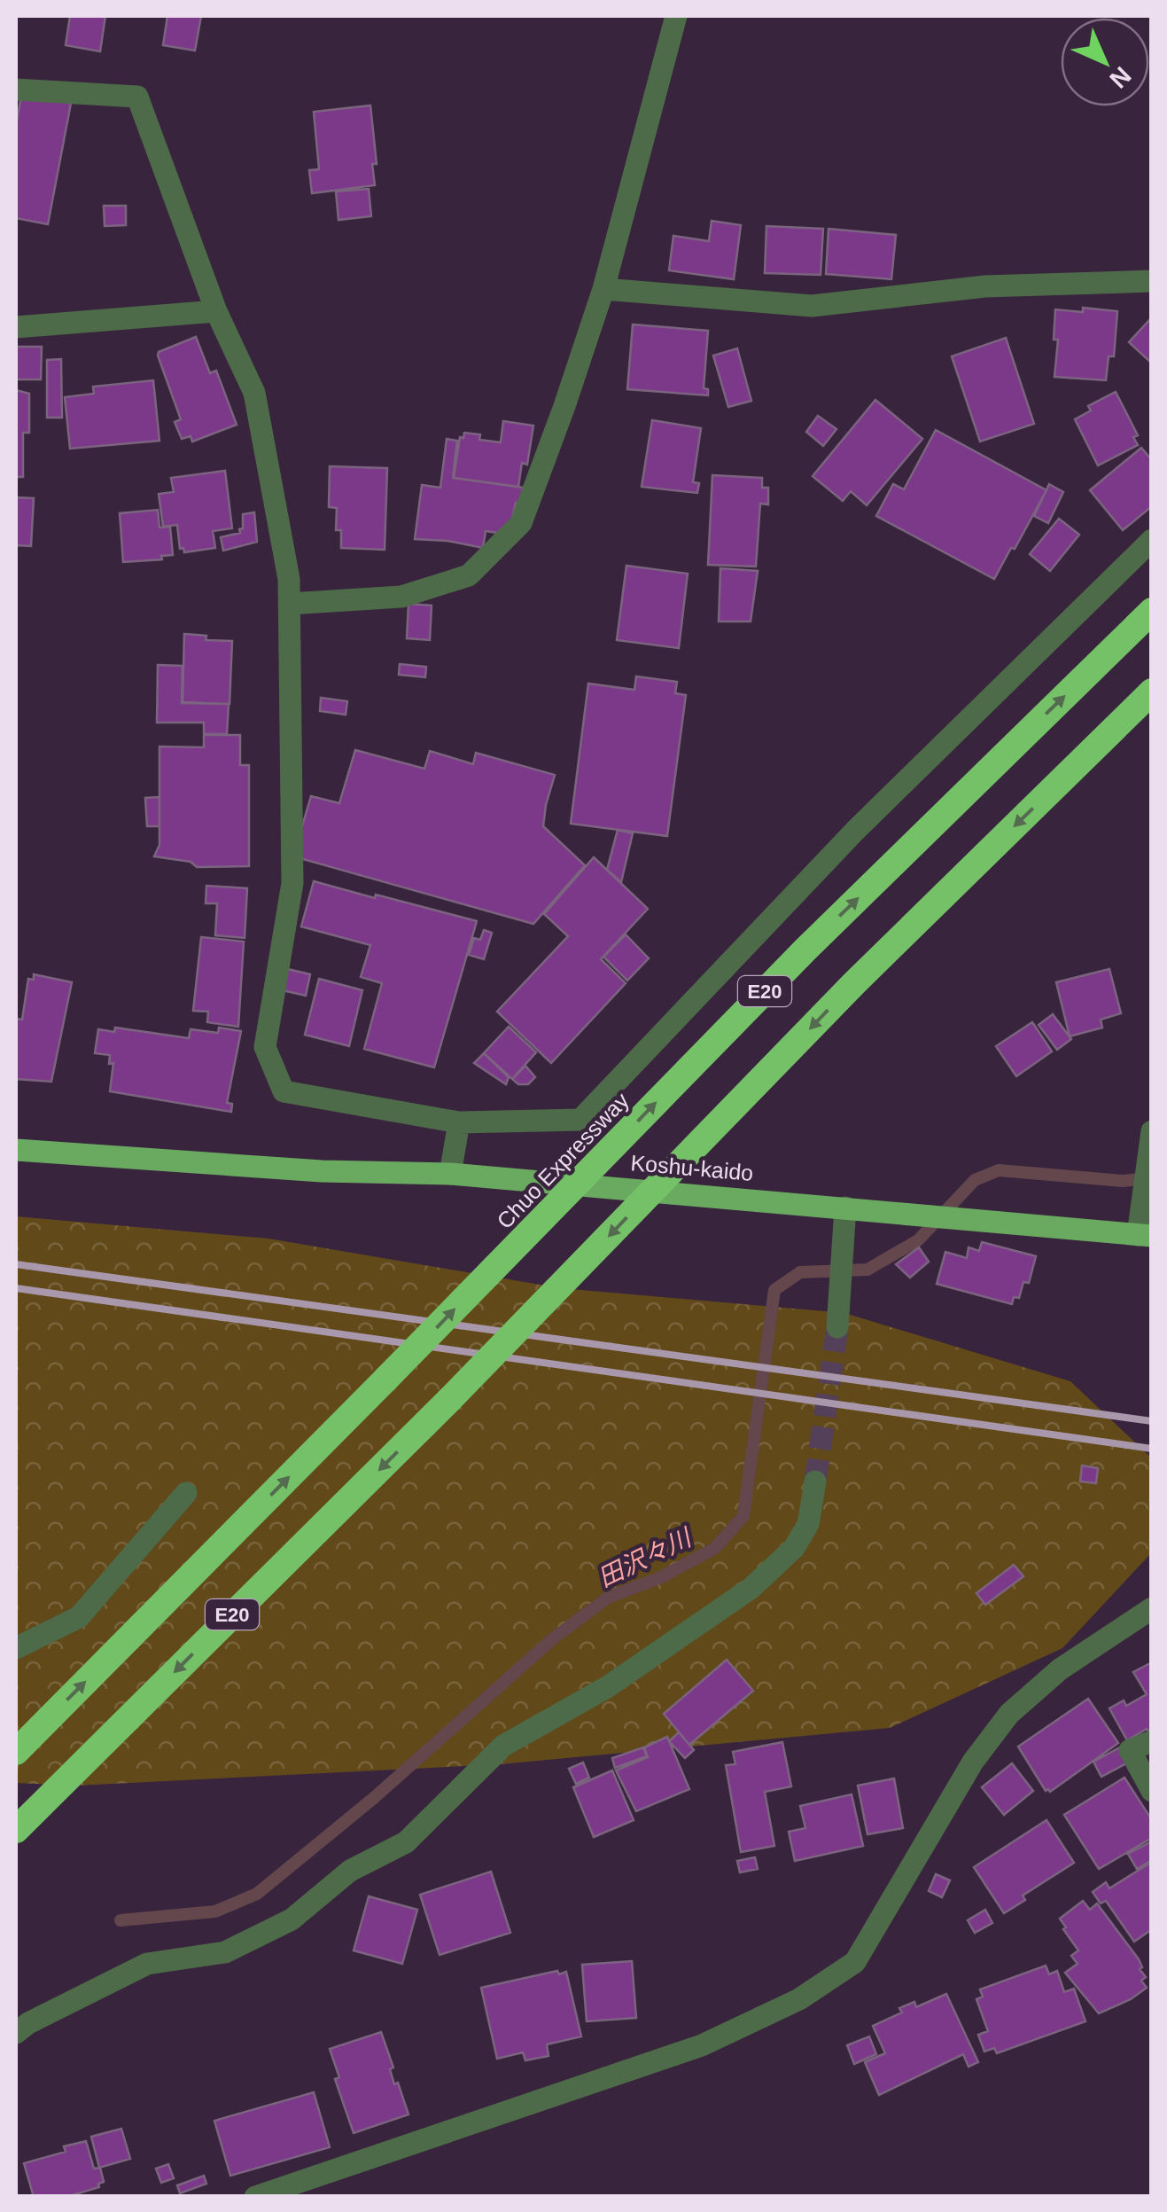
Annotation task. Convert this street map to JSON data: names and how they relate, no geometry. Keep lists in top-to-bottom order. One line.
{"streets":{"highway":["E20","Chuo Expressway"],"main road":["Koshu-kaido"]},"water":["田沢々川"],"north":"bottom right"}
